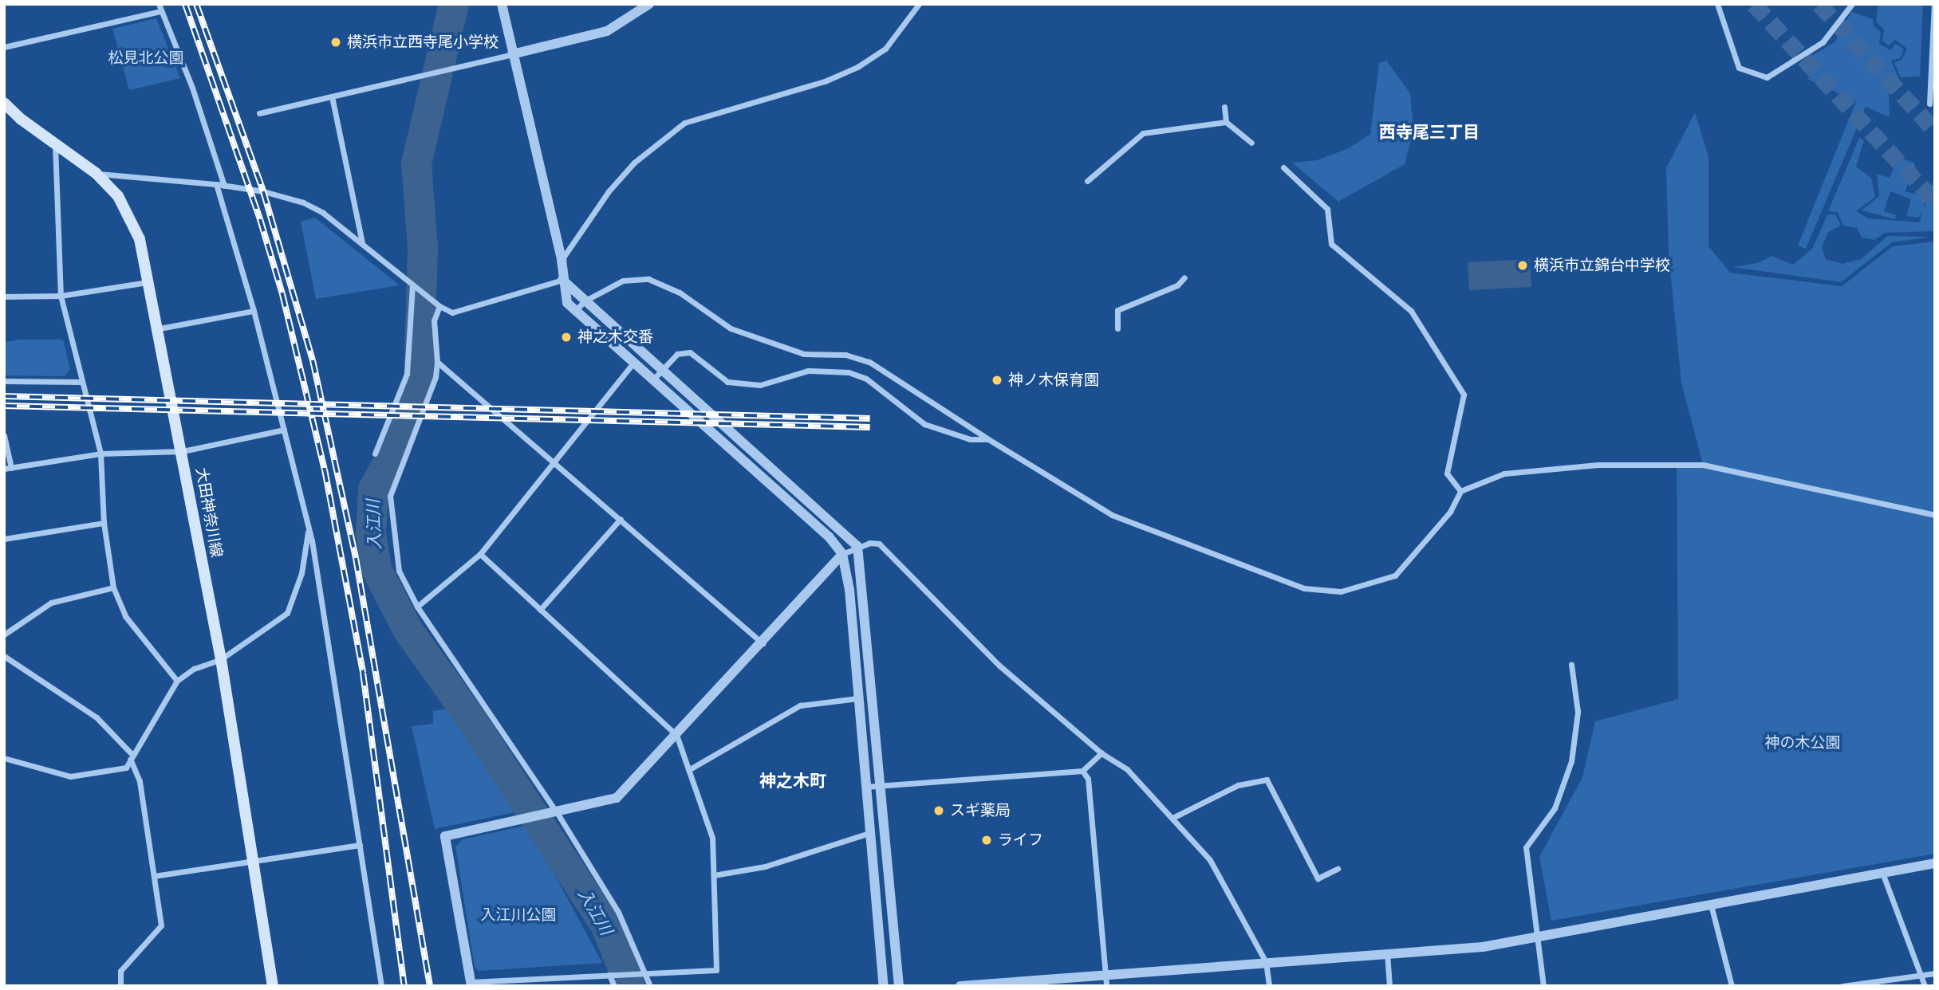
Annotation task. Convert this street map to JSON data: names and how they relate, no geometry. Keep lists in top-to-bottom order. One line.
{"streets":{"main road":["大田神奈川線"]},"districts":["西寺尾三丁目","神之木町"],"water":["入江川"],"parks":["松見北公園","神の木公園","入江川公園"],"places":["横浜市立西寺尾小学校","横浜市立錦台中学校","神之木交番","神ノ木保育園","スギ薬局","ライフ"]}
